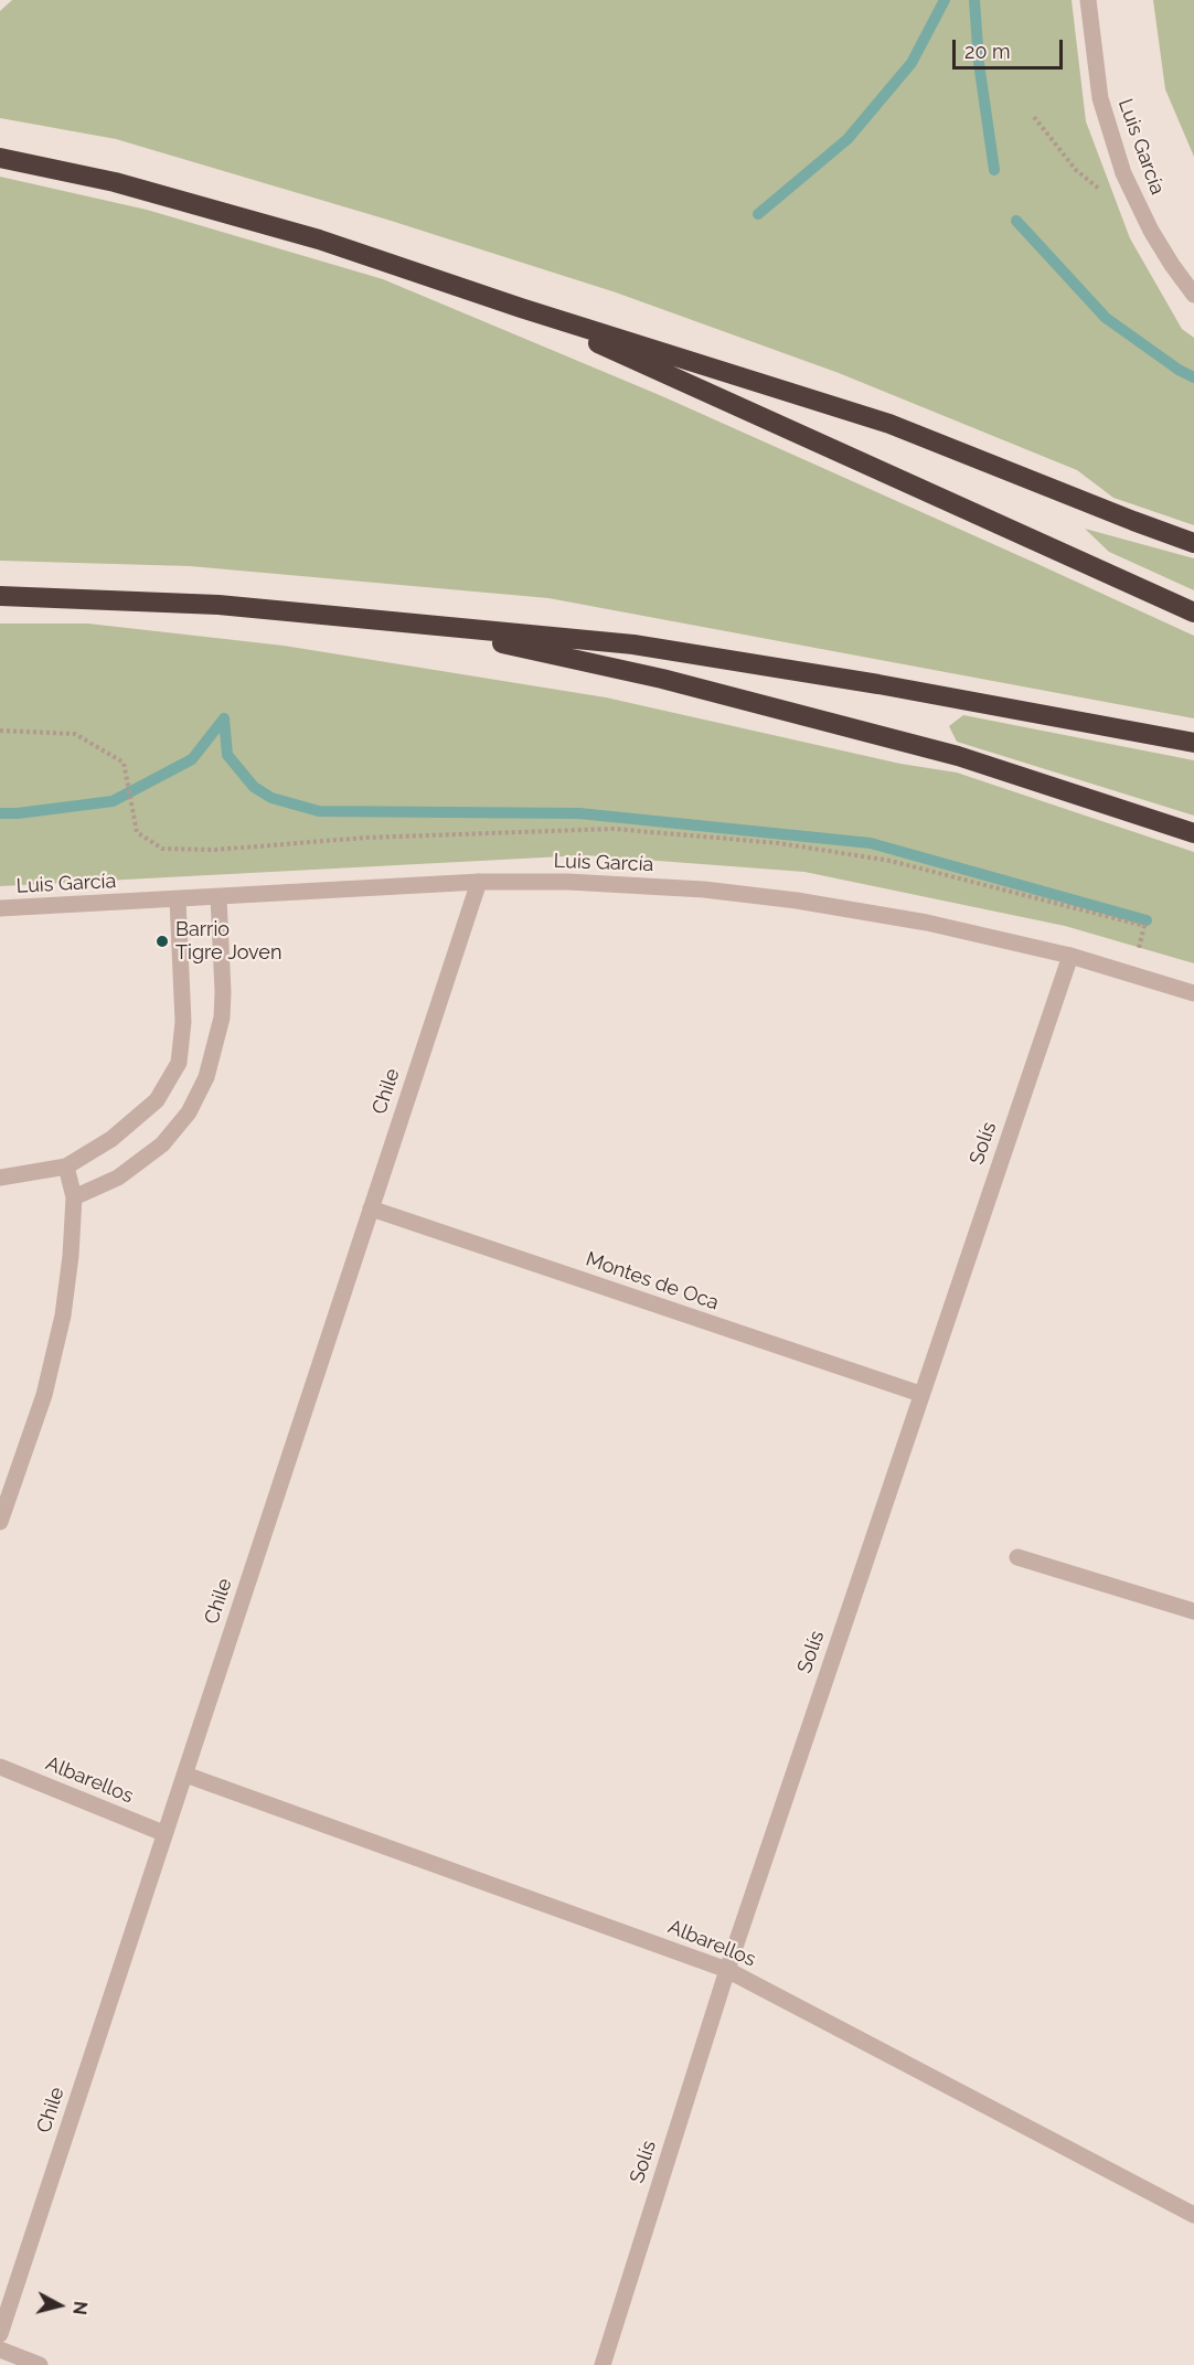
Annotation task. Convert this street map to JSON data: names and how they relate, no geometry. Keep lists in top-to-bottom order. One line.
{"streets":{"street":["Luis García","Chile","Solís","Montes de Oca","Albarellos"]},"crossings":[["Luis García","Chile"],["Luis García","Solís"],["Chile","Montes de Oca"],["Chile","Albarellos"],["Solís","Montes de Oca"],["Solís","Albarellos"]],"places":["Barrio Tigre Joven"],"scale_bar":"20 m","north":"right"}
